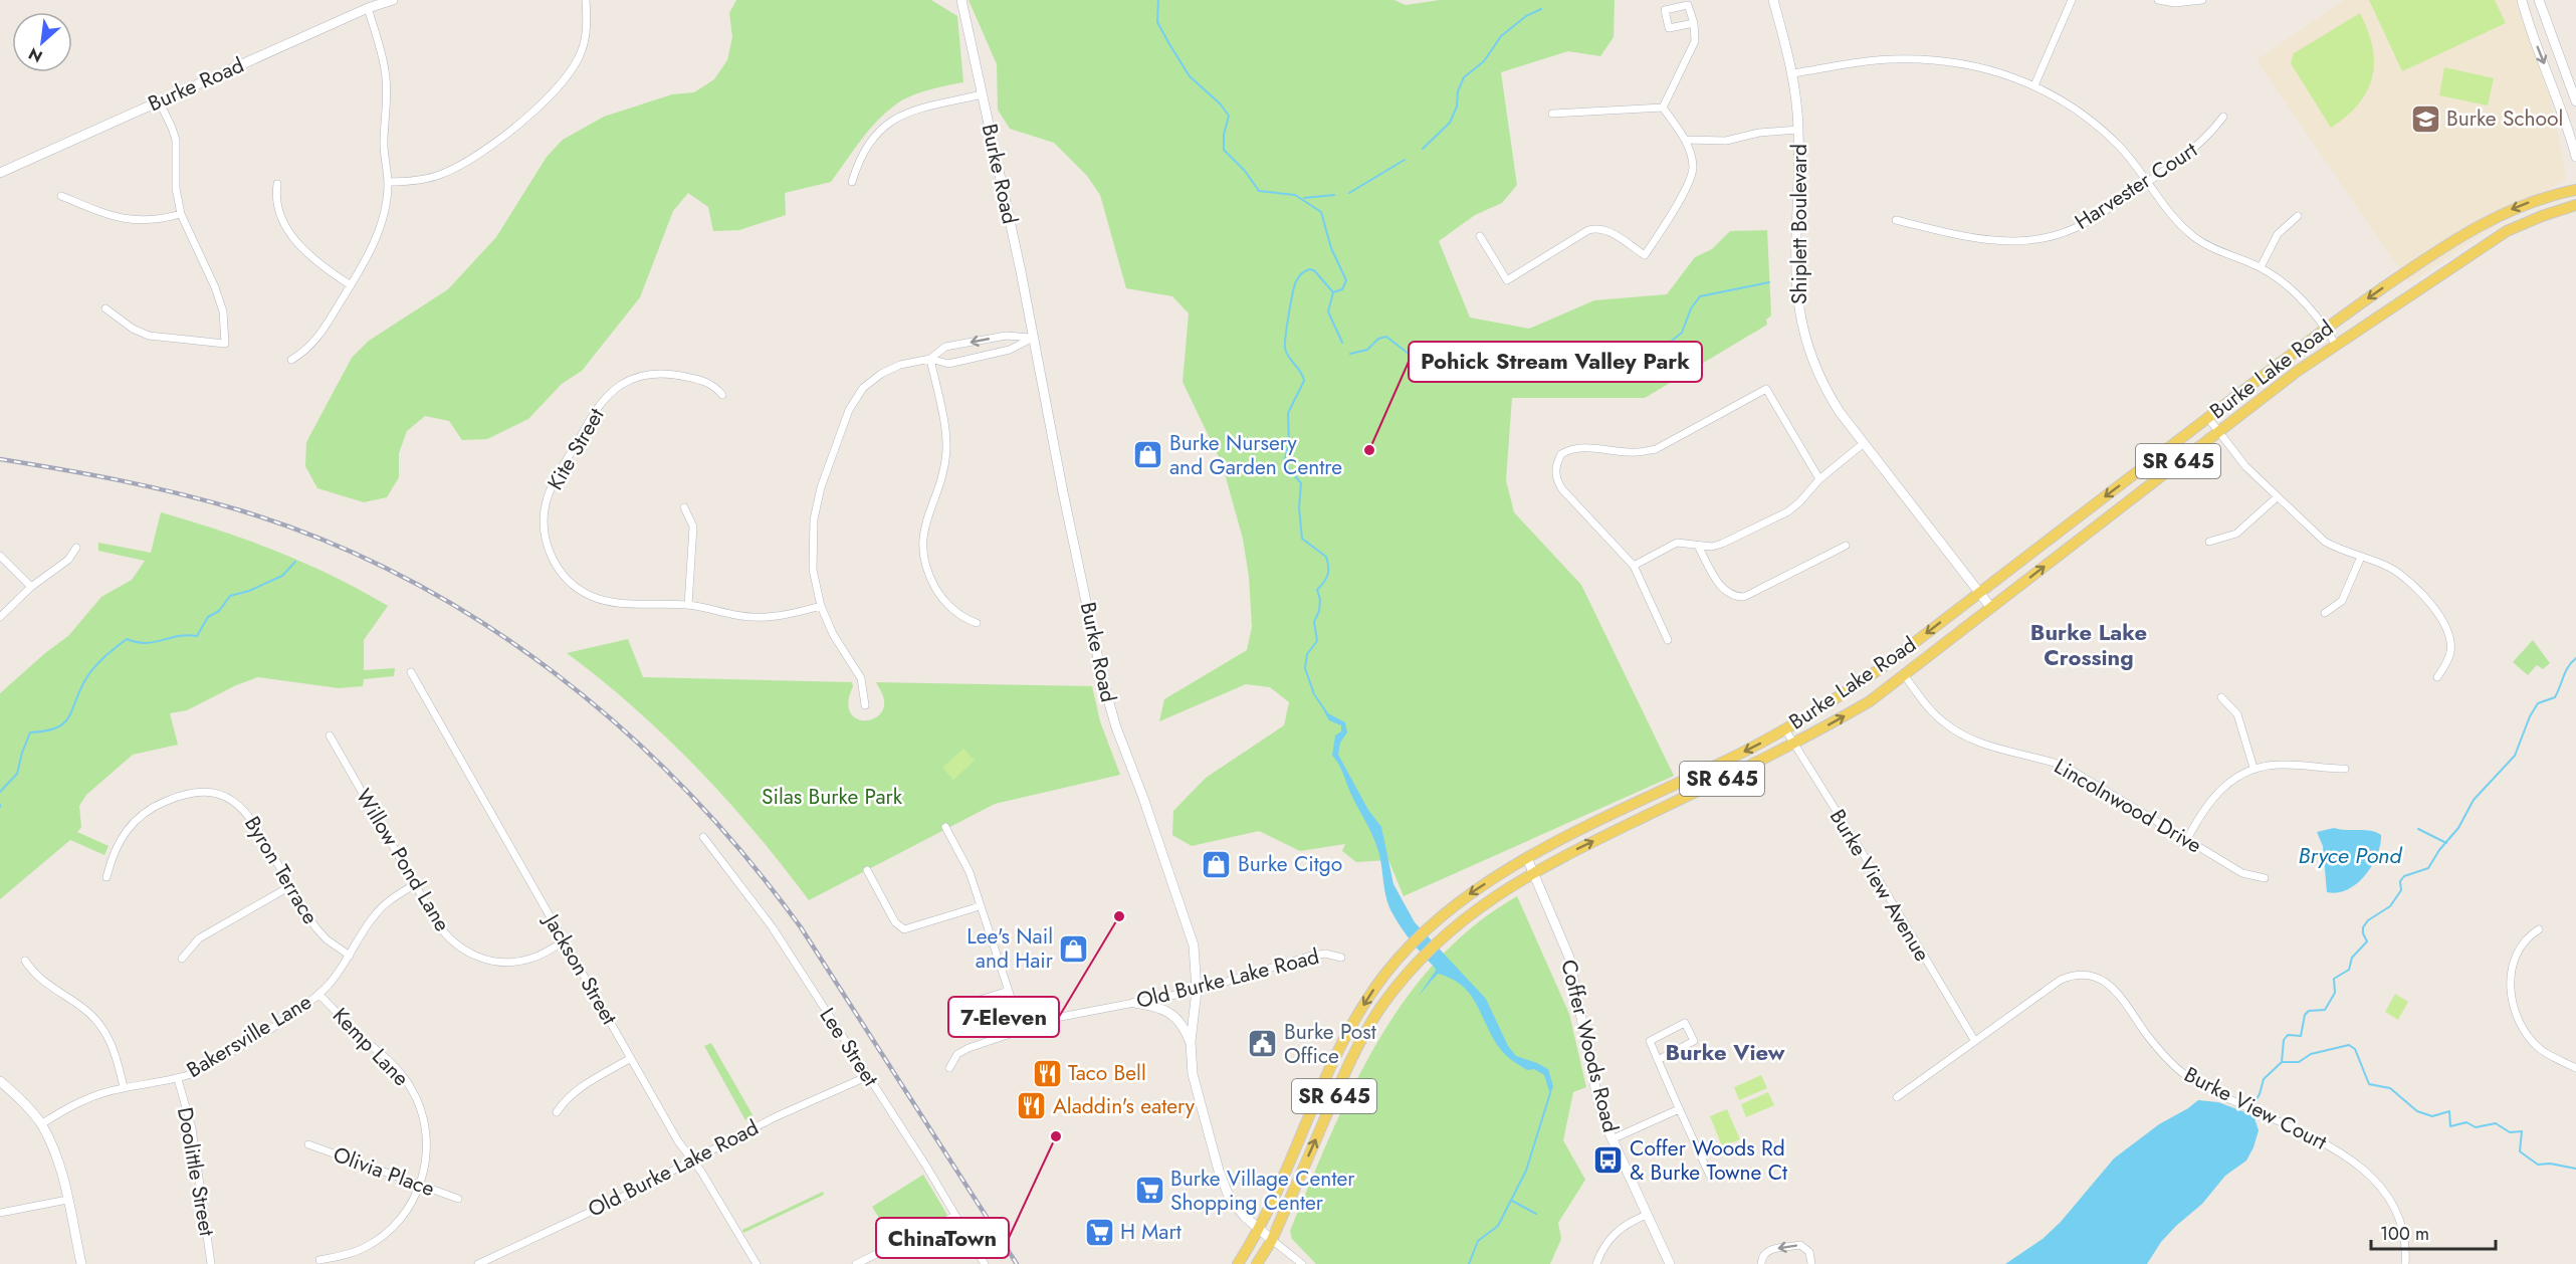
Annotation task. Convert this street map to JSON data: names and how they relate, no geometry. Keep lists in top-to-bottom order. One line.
{"streets":{"main road":["Burke Lake Road","SR 645"],"street":["Burke Road","Harvester Court","Shiplett Boulevard","Kite Street","Lincolnwood Drive","Willow Pond Lane","Byron Terrace","Burke View Avenue","Jackson Street","Old Burke Lake Road","Bakersville Lane","Coffer Woods Road","Kemp Lane","Lee Street","Burke View Court","Doolittle Street","Olivia Place"]},"crossings":[["Burke Road","Burke Lake Road"],["Burke Road","Old Burke Lake Road"],["Shiplett Boulevard","Burke Lake Road"],["Burke Lake Road","Lincolnwood Drive"],["Burke Lake Road","Burke View Avenue"],["Burke Lake Road","Coffer Woods Road"],["Willow Pond Lane","Jackson Street"],["Willow Pond Lane","Bakersville Lane"],["Byron Terrace","Bakersville Lane"],["Burke View Avenue","Burke View Court"],["Jackson Street","Old Burke Lake Road"],["Old Burke Lake Road","Lee Street"],["Bakersville Lane","Kemp Lane"],["Bakersville Lane","Doolittle Street"],["Kemp Lane","Olivia Place"]],"districts":["Burke Lake Crossing","Burke View"],"water":["Bryce Pond"],"parks":["Silas Burke Park"],"places":{"school or university":["Burke School"],"other":["Pohick Stream Valley Park","7-Eleven","ChinaTown"],"shop":["Burke Nursery and Garden Centre","Burke Citgo","Lee's Nail and Hair"],"public building":["Burke Post Office"],"restaurant":["Taco Bell","Aladdin's eatery"],"bus stop":["Coffer Woods Rd & Burke Towne Ct"],"supermarket":["Burke Village Center Shopping Center","H Mart"]},"scale_bar":"100 m","north":"bottom left"}
